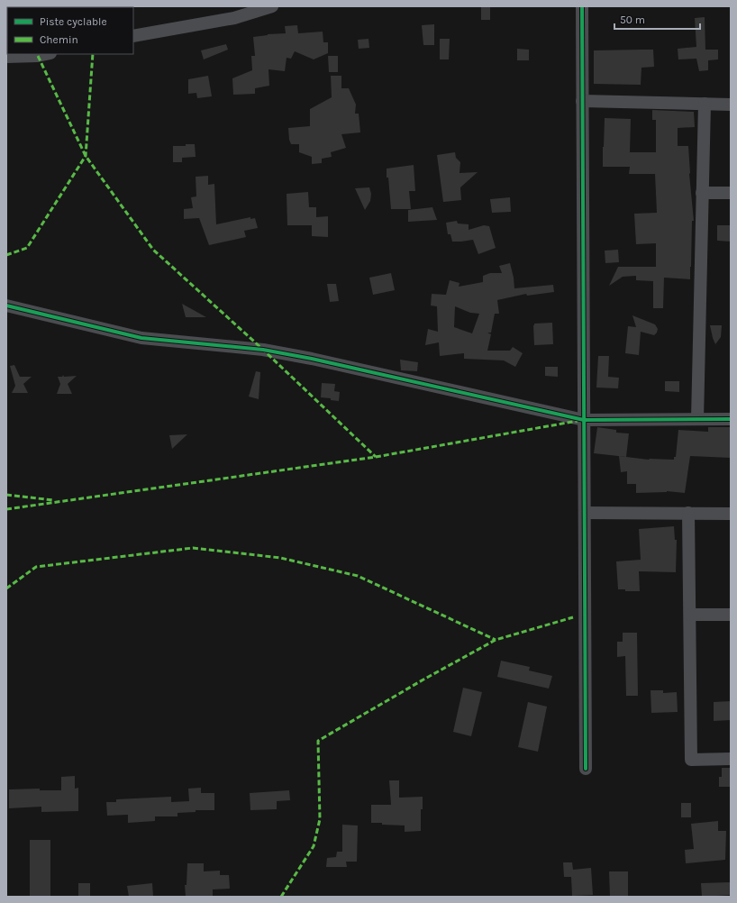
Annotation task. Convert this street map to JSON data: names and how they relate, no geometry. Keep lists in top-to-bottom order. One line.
{"legend":["Piste cyclable","Chemin"],"scale_bar":"50 m"}
